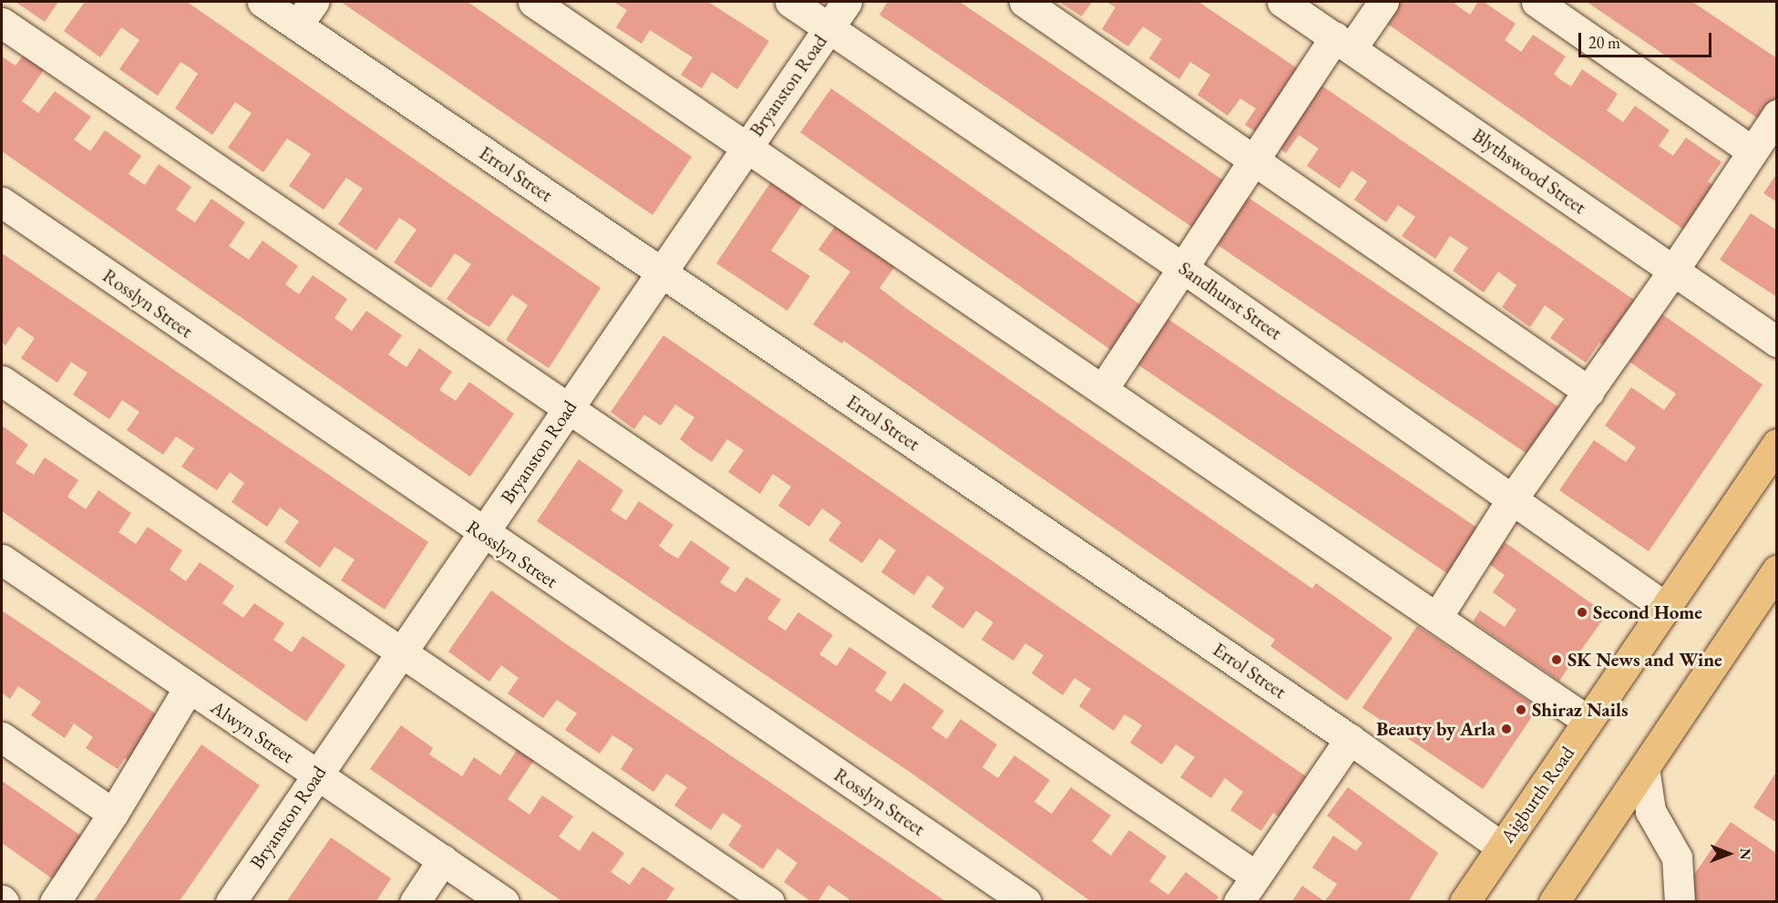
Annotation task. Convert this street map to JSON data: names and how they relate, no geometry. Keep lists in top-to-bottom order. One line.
{"streets":{"highway":["Aigburth Road"],"street":["Bryanston Road","Blythswood Street","Errol Street","Sandhurst Street","Rosslyn Street","Alwyn Street"]},"crossings":[["Bryanston Road","Errol Street"],["Bryanston Road","Sandhurst Street"],["Bryanston Road","Rosslyn Street"],["Bryanston Road","Alwyn Street"],["Errol Street","Aigburth Road"],["Sandhurst Street","Aigburth Road"]],"places":["Second Home","SK News and Wine","Shiraz Nails","Beauty by Arla"],"scale_bar":"20 m","north":"right"}
